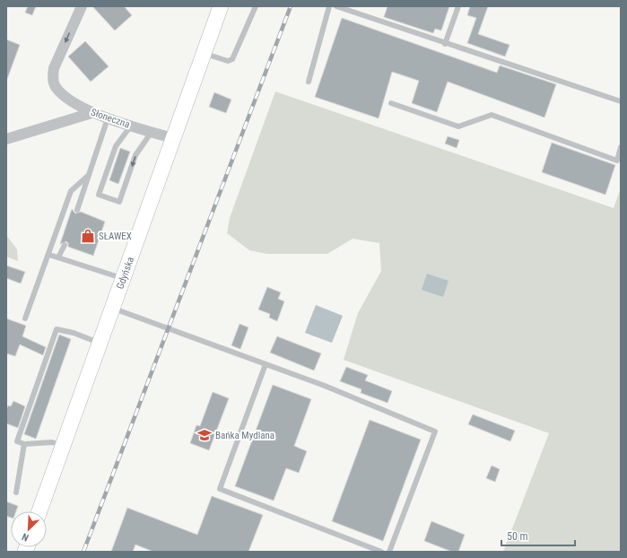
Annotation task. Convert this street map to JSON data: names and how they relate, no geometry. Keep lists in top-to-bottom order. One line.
{"streets":{"main road":["Gdyńska"],"street":["Słoneczna"]},"crossings":[["Słoneczna","Gdyńska"]],"one_way":["Słoneczna"],"places":{"shop":["SŁAWEX"],"school or university":["Bańka Mydlana"]},"scale_bar":"50 m","north":"bottom left"}
